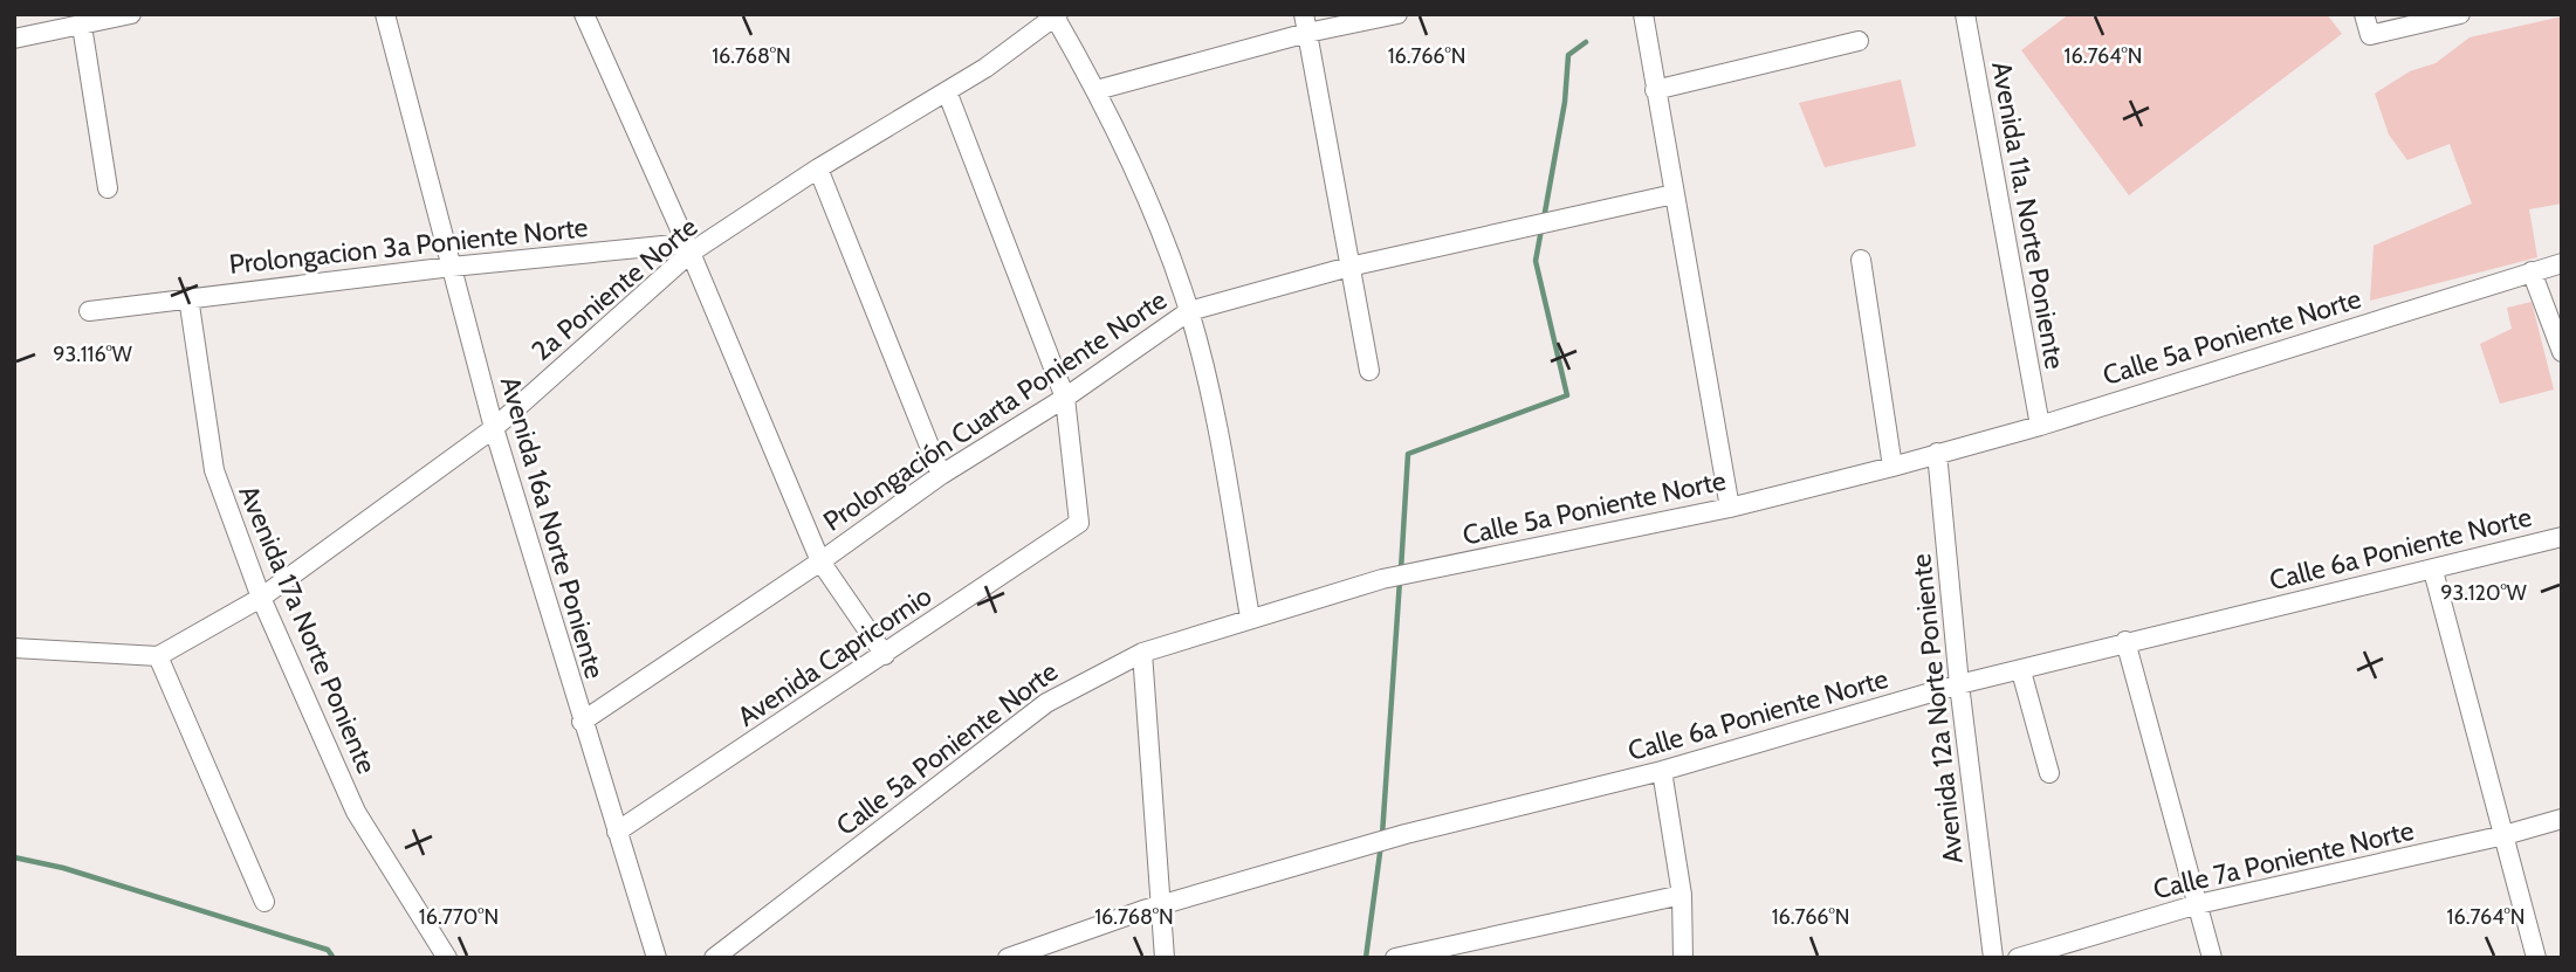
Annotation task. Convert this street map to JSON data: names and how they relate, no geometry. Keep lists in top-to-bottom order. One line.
{"streets":{"street":["Avenida 11a. Norte Poniente","Prolongacion 3a Poniente Norte","2a Poniente Norte","Calle 5a Poniente Norte","Prolongación Cuarta Poniente Norte","Avenida 16a Norte Poniente","Calle 6a Poniente Norte","Avenida 17a Norte Poniente","Avenida Capricornio","Avenida 12a Norte Poniente","Calle 7a Poniente Norte"]},"crossings":[["Avenida 11a. Norte Poniente","Calle 5a Poniente Norte"],["Prolongacion 3a Poniente Norte","2a Poniente Norte"],["Prolongacion 3a Poniente Norte","Avenida 16a Norte Poniente"],["Prolongacion 3a Poniente Norte","Avenida 17a Norte Poniente"],["2a Poniente Norte","Avenida 16a Norte Poniente"],["2a Poniente Norte","Avenida 17a Norte Poniente"],["Calle 5a Poniente Norte","Avenida 12a Norte Poniente"],["Prolongación Cuarta Poniente Norte","Avenida 16a Norte Poniente"],["Prolongación Cuarta Poniente Norte","Avenida Capricornio"],["Avenida 16a Norte Poniente","Avenida Capricornio"],["Calle 6a Poniente Norte","Avenida 12a Norte Poniente"]],"coordinates":["16.768°N","16.766°N","16.764°N","93.116°W","93.120°W","16.770°N"]}
